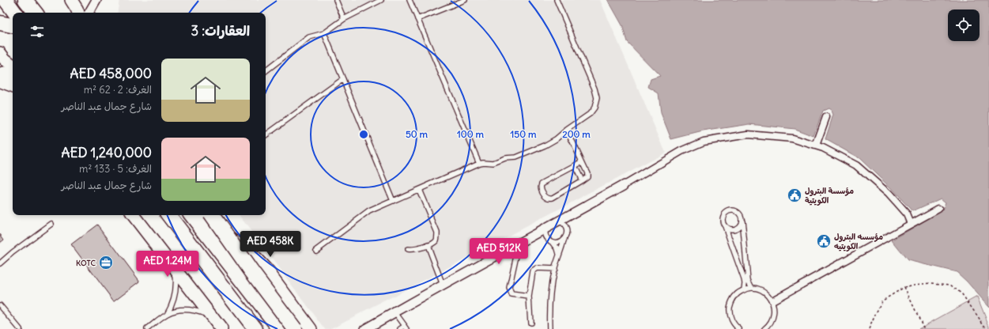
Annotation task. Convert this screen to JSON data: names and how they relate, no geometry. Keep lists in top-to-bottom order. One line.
{"places":{"public building":["مؤسسة البترول الكويتية","مؤسسه البترول الكويتيه"],"office":["KOTC"]},"page":{"heading":"العقارات: 3","list":[{"name":"AED 458,000","note":"الغرف: 2 · 62 m² · شارع جمال عبد الناصر"},{"name":"AED 1,240,000","note":"الغرف: 5 · 133 m² · شارع جمال عبد الناصر"}],"price":["AED 458K","AED 512K","AED 1.24M"]},"rings":["50 m","100 m","150 m","200 m"]}
